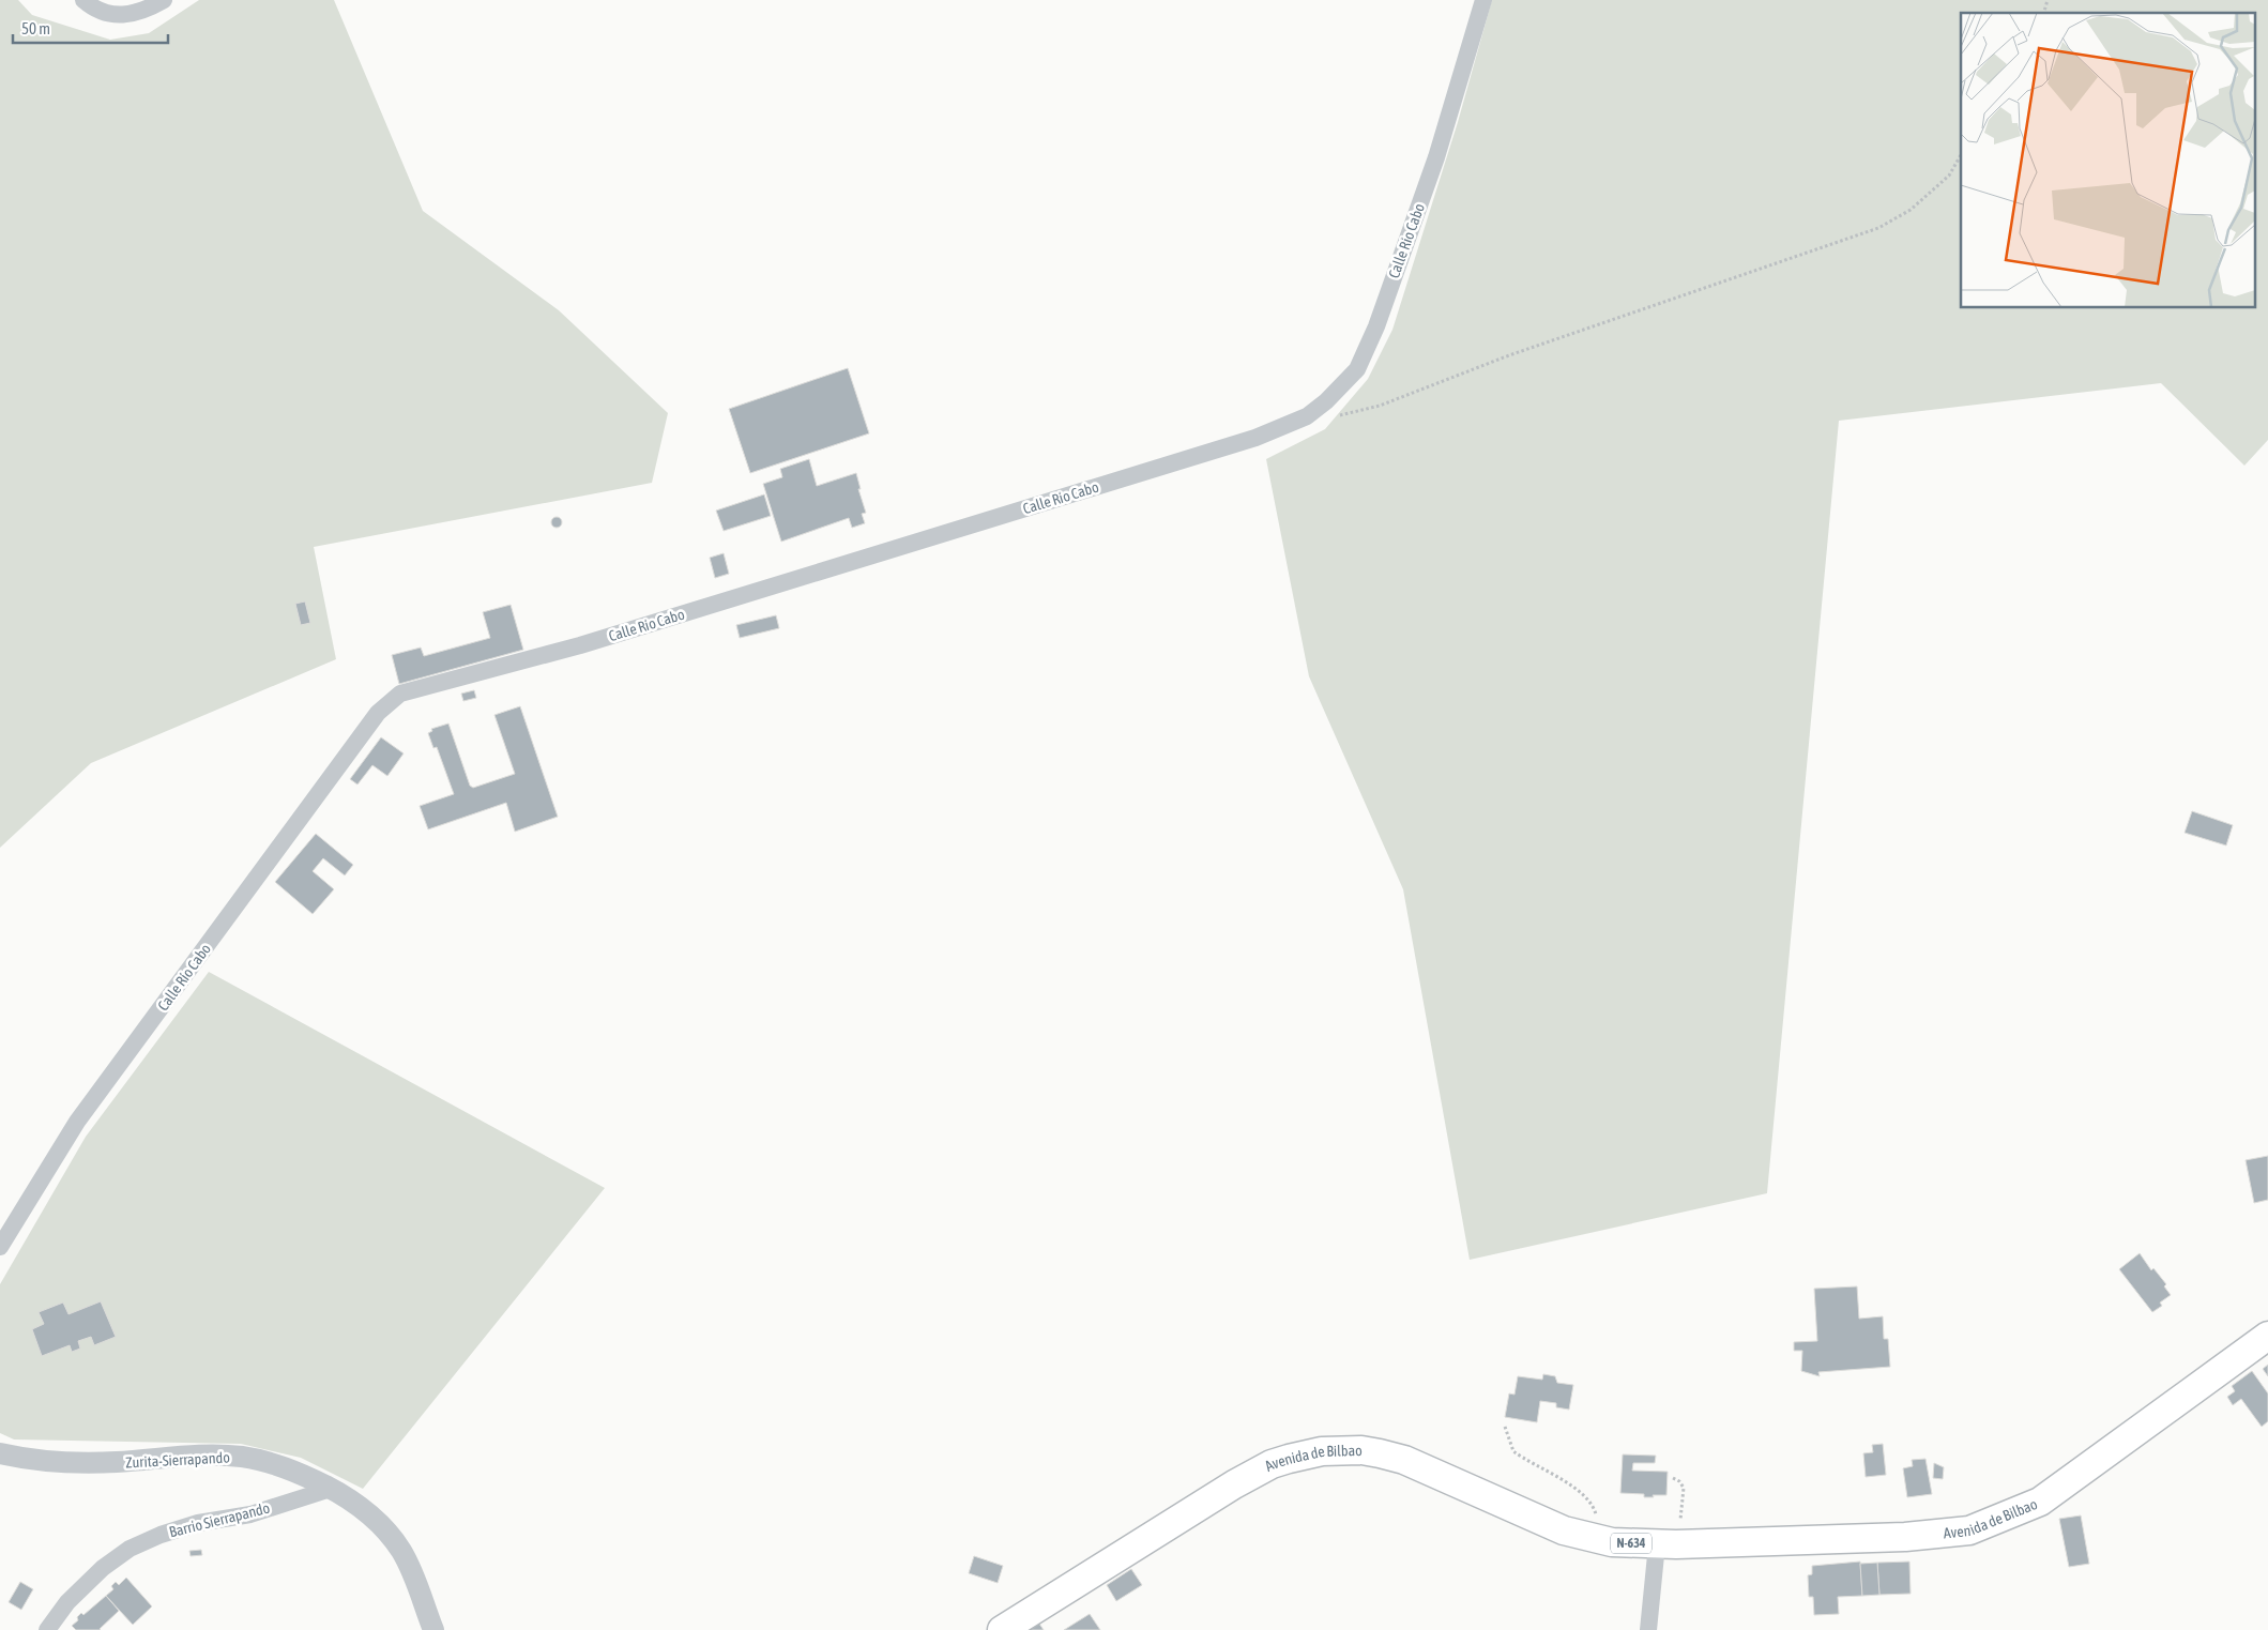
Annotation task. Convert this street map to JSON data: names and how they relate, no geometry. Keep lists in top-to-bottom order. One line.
{"streets":{"highway":["Avenida de Bilbao","N-634"],"street":["Calle Rio Cabo","Calle Río Cabo","Zurita-Sierrapando","Barrio Sierrapando"]},"crossings":[["Calle Rio Cabo","Calle Río Cabo"],["Zurita-Sierrapando","Barrio Sierrapando"]],"scale_bar":"50 m"}
